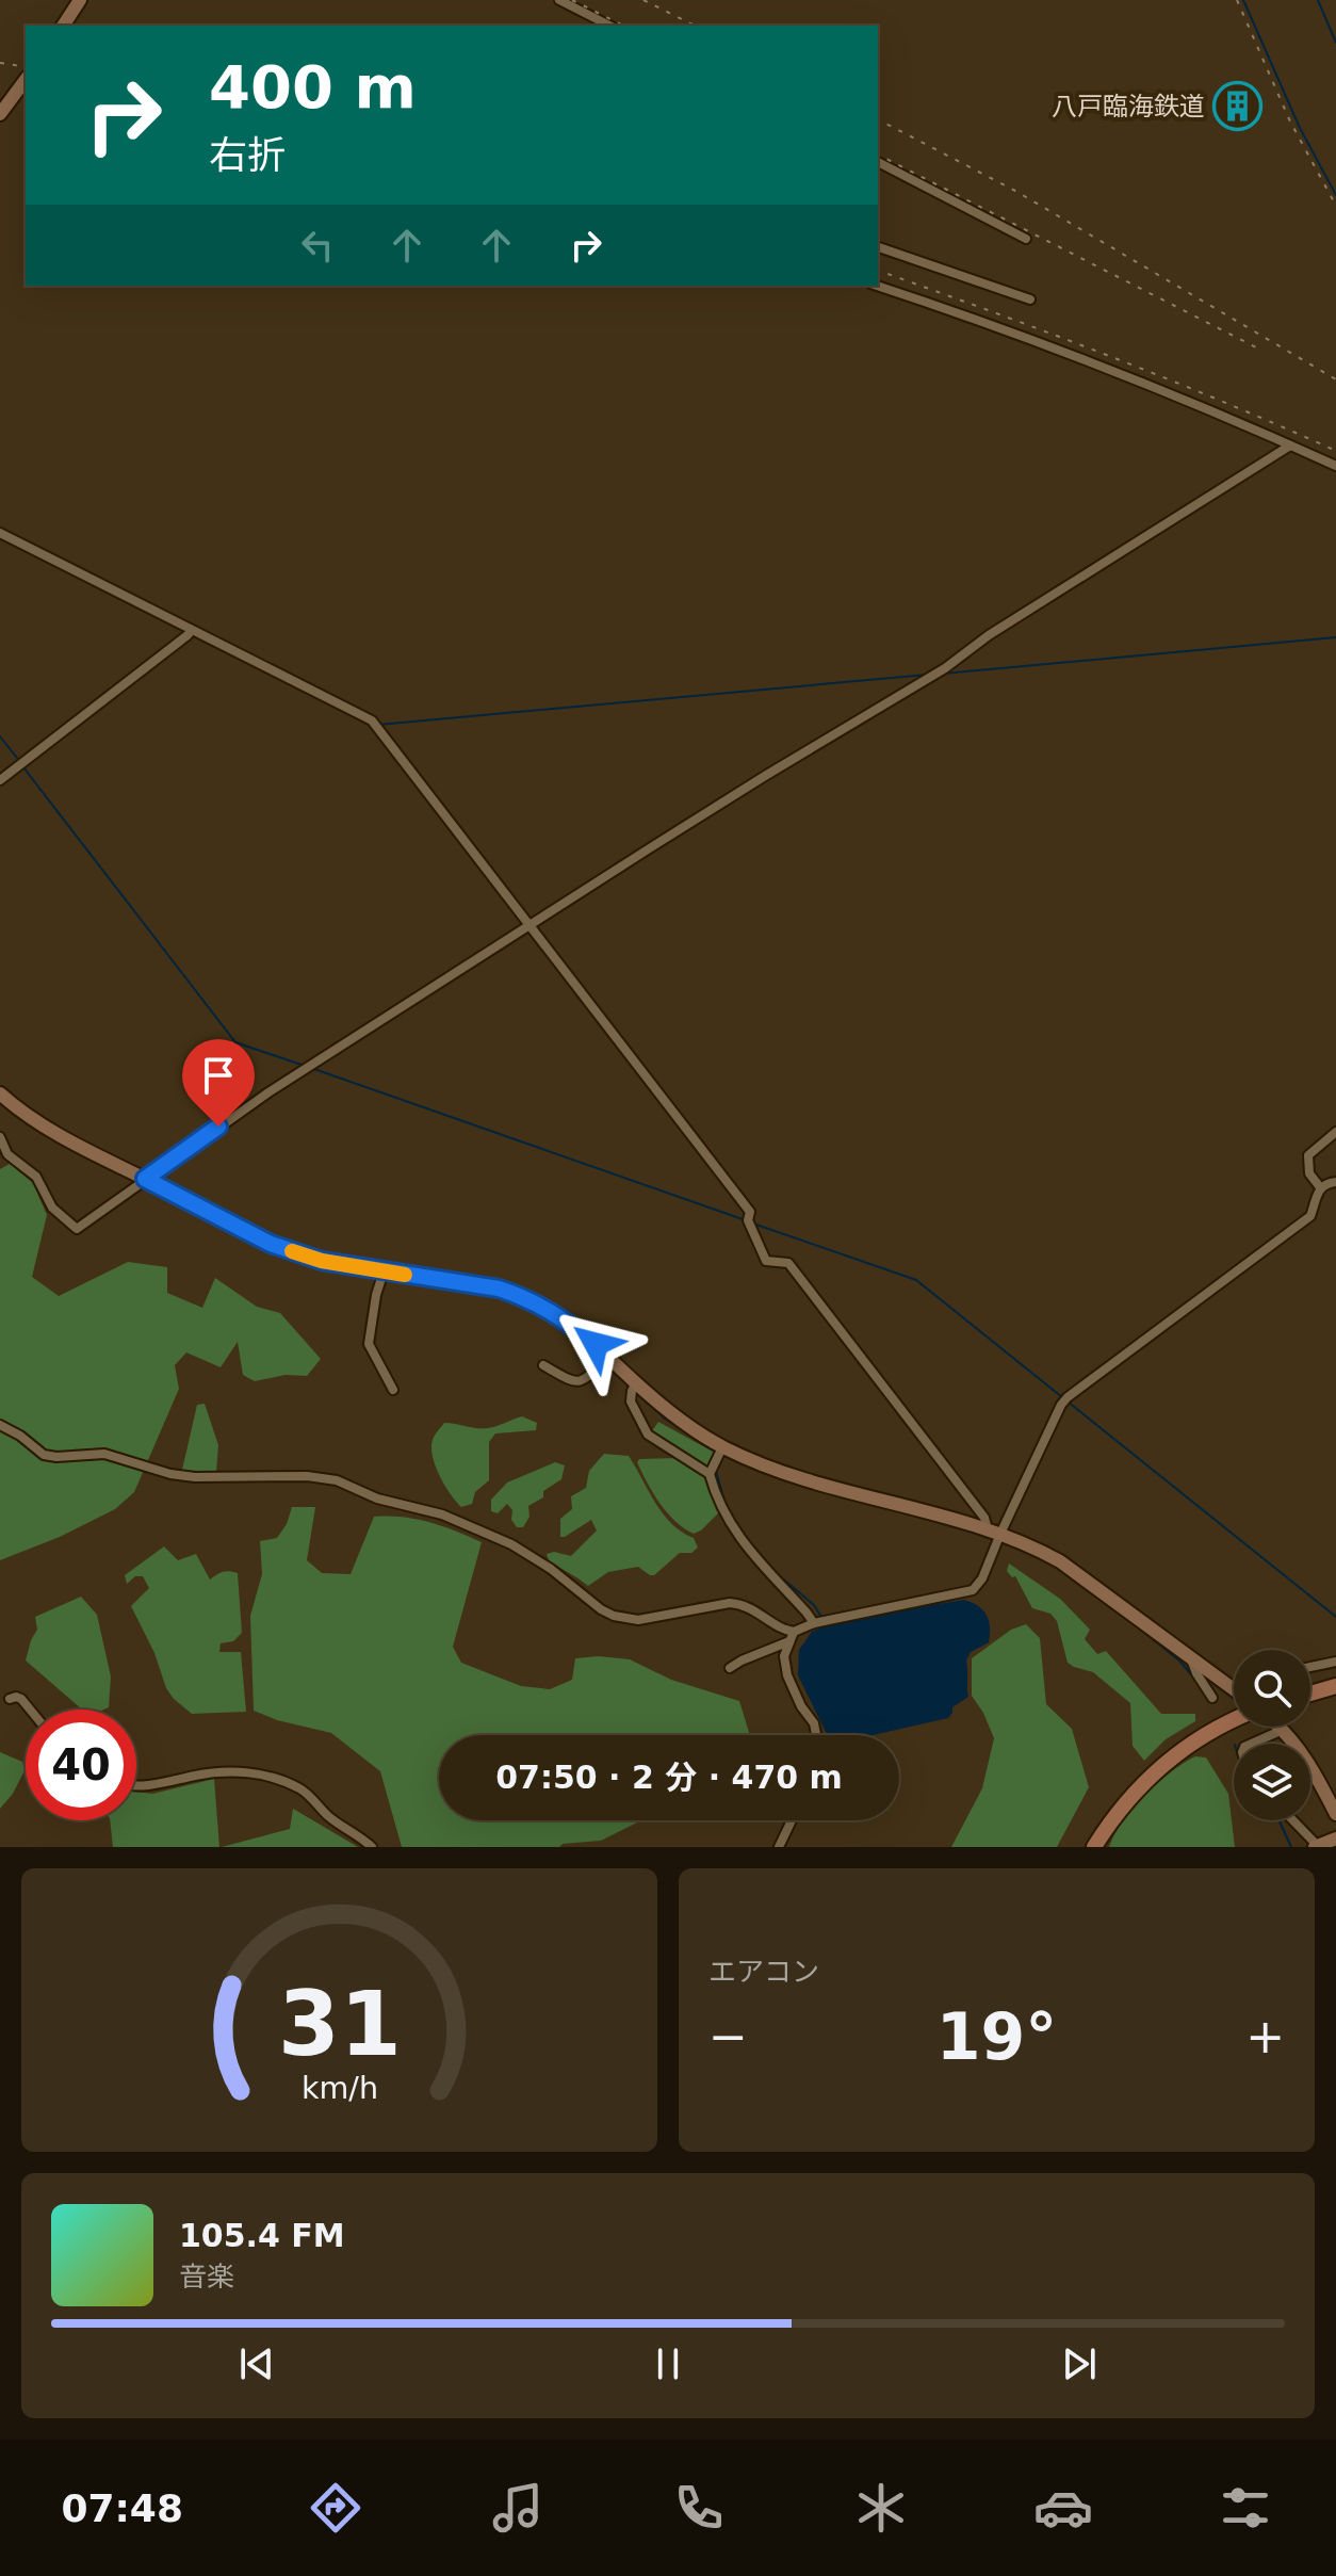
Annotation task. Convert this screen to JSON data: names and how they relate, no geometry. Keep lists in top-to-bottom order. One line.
{"places":{"building":["八戸臨海鉄道"]},"page":{"turn":["400 m","右折"],"limit":"40","trip":"07:50 · 2 分 · 470 m","tile":"エアコン","heat":["−","19°","+"],"song":["105.4 FM","音楽"],"tabs":"07:48","gauge":["31","km/h"]}}
